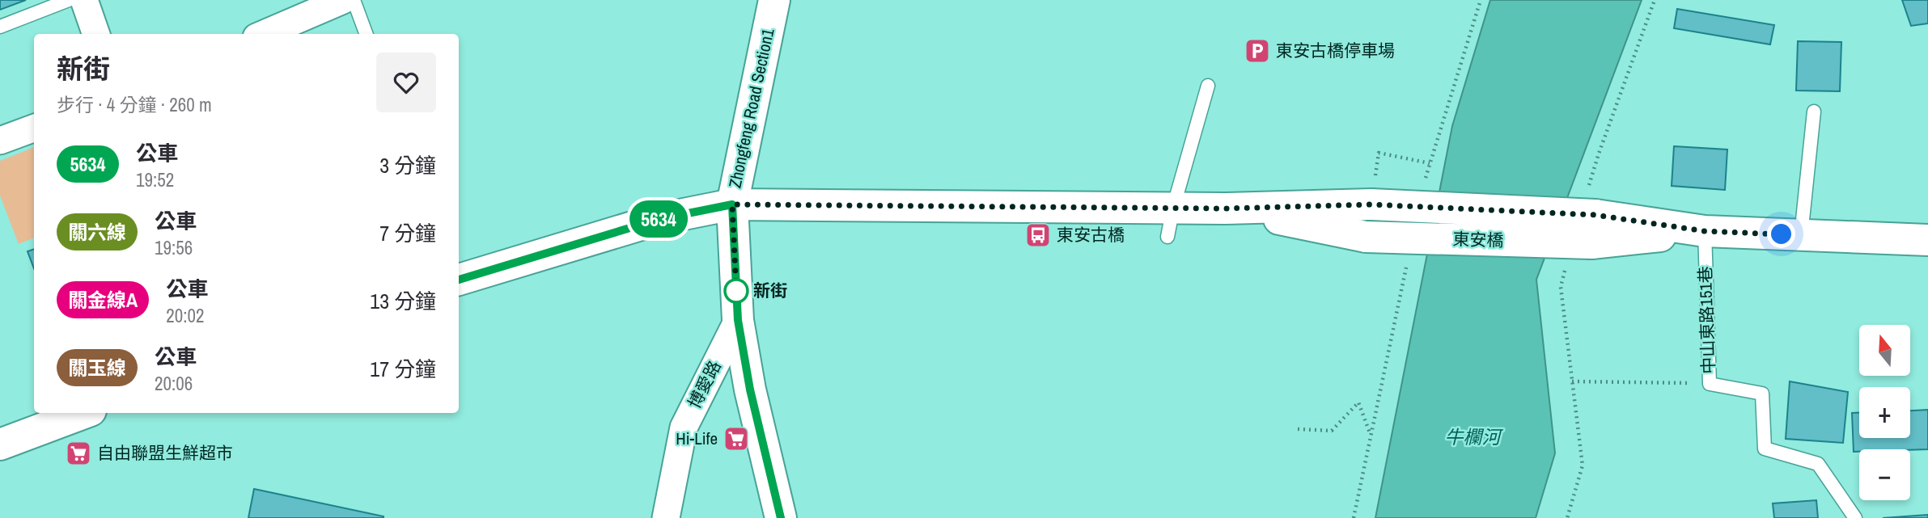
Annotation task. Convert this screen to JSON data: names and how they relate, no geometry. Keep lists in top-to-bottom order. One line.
{"streets":{"street":["Zhongfeng Road Section1","東安橋","博愛路"],"lane":["中山東路151巷"]},"crossings":[["Zhongfeng Road Section1","博愛路"]],"water":["牛欄河"],"places":{"parking":["東安古橋停車場"],"bus stop":["東安古橋"],"other":["新街"],"supermarket":["Hi-Life","自由聯盟生鮮超市"]},"lines":["bus line 5634"],"north":"top","page":{"on_map":"5634","heading":["新街","步行 · 4 分鐘 · 260 m"],"list":[{"mark":"5634","name":"公車","note":"19:52","value":"3 分鐘"},{"mark":"關六線","name":"公車","note":"19:56","value":"7 分鐘"},{"mark":"關金線A","name":"公車","note":"20:02","value":"13 分鐘"},{"mark":"關玉線","name":"公車","note":"20:06","value":"17 分鐘"}],"map_buttons":["+","−"]}}
